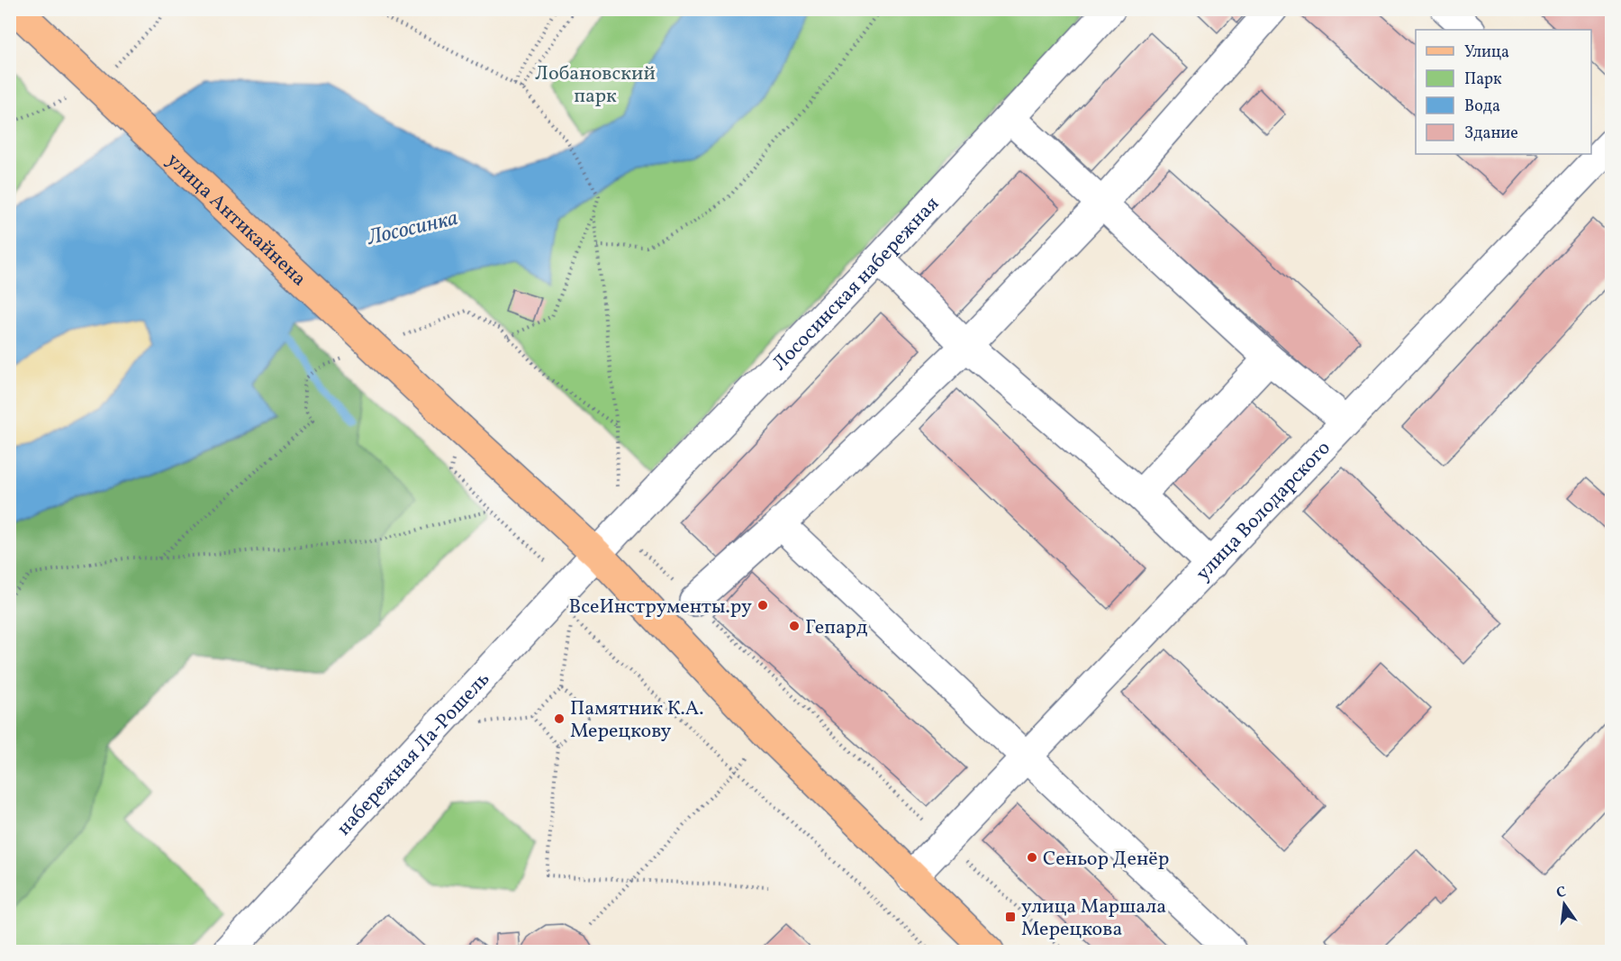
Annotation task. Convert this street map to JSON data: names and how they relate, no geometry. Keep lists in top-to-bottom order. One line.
{"streets":{"main road":["улица Антикайнена"],"street":["Лососинская набережная","улица Володарского","набережная Ла-Рошель"]},"crossings":[["улица Антикайнена","Лососинская набережная"],["улица Антикайнена","набережная Ла-Рошель"],["Лососинская набережная","набережная Ла-Рошель"]],"water":["Лососинка"],"parks":["Лобановский парк"],"places":{"other":["ВсеИнструменты.ру","Гепард","Памятник К.А. Мерецкову","Сеньор Денёр"],"transit":["улица Маршала Мерецкова"]},"legend":["Улица","Парк","Вода","Здание"],"north":"top"}
